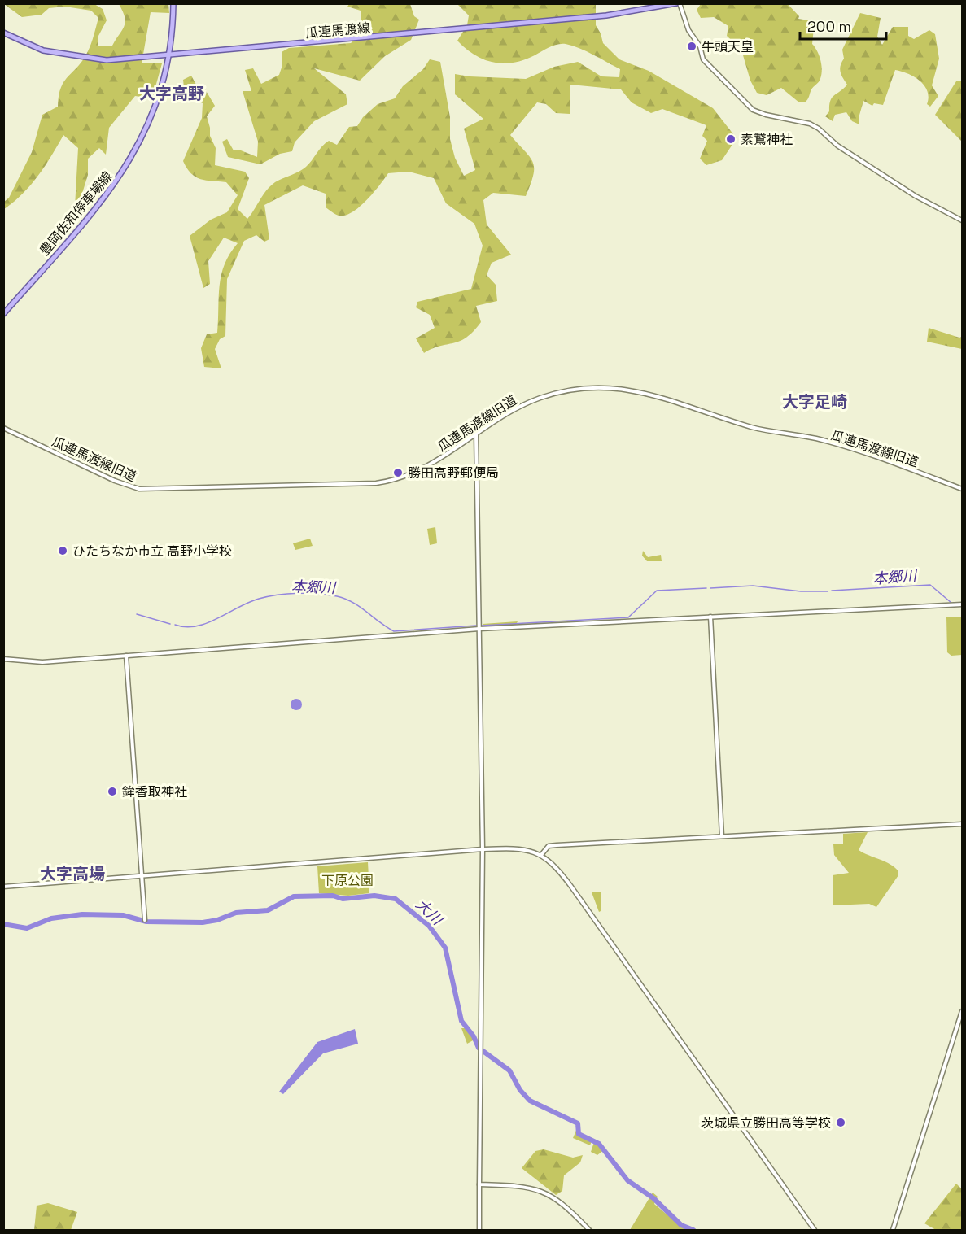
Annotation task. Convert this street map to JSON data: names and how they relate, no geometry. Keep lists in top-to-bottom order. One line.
{"streets":{"main road":["瓜連馬渡線","豊岡佐和停車場線"],"street":["瓜連馬渡線旧道"]},"crossings":[["瓜連馬渡線","豊岡佐和停車場線"]],"districts":["大字高野","大字足崎","大字高場"],"water":["本郷川","大川"],"parks":["下原公園"],"places":["牛頭天皇","素鵞神社","勝田高野郵便局","ひたちなか市立 高野小学校","鉾香取神社","茨城県立勝田高等学校"],"scale_bar":"200 m"}
